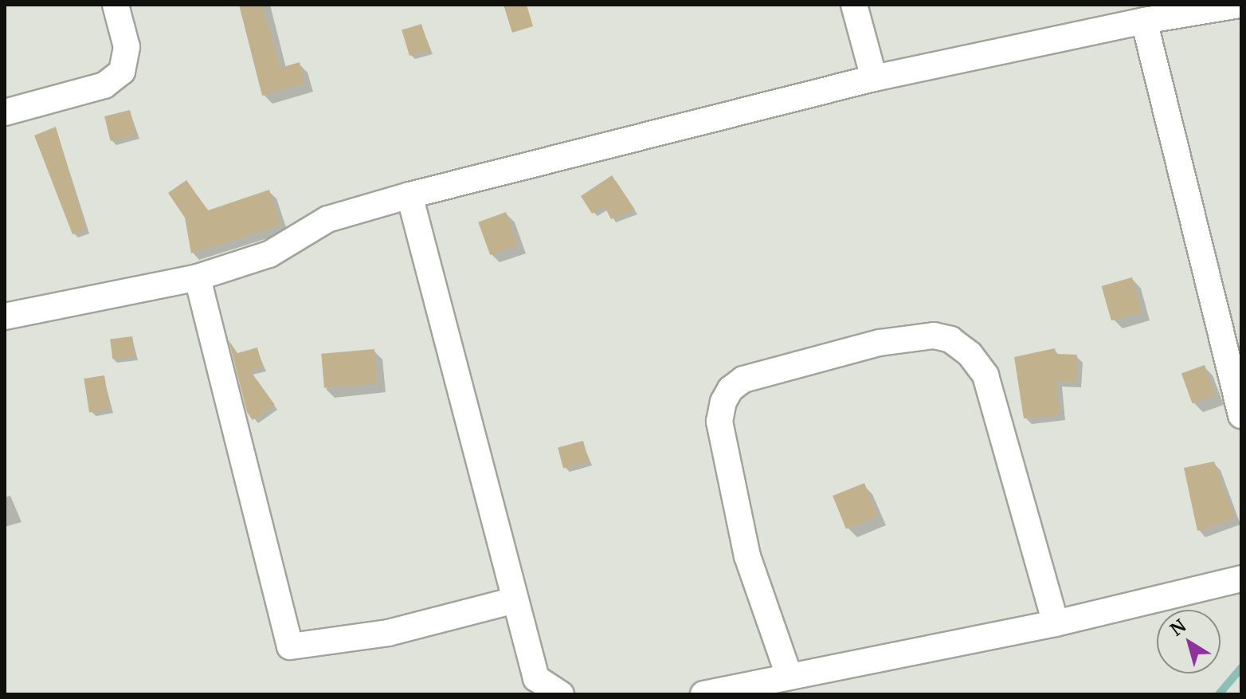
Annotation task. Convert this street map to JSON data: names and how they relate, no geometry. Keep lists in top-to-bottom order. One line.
{"north":"top left"}
